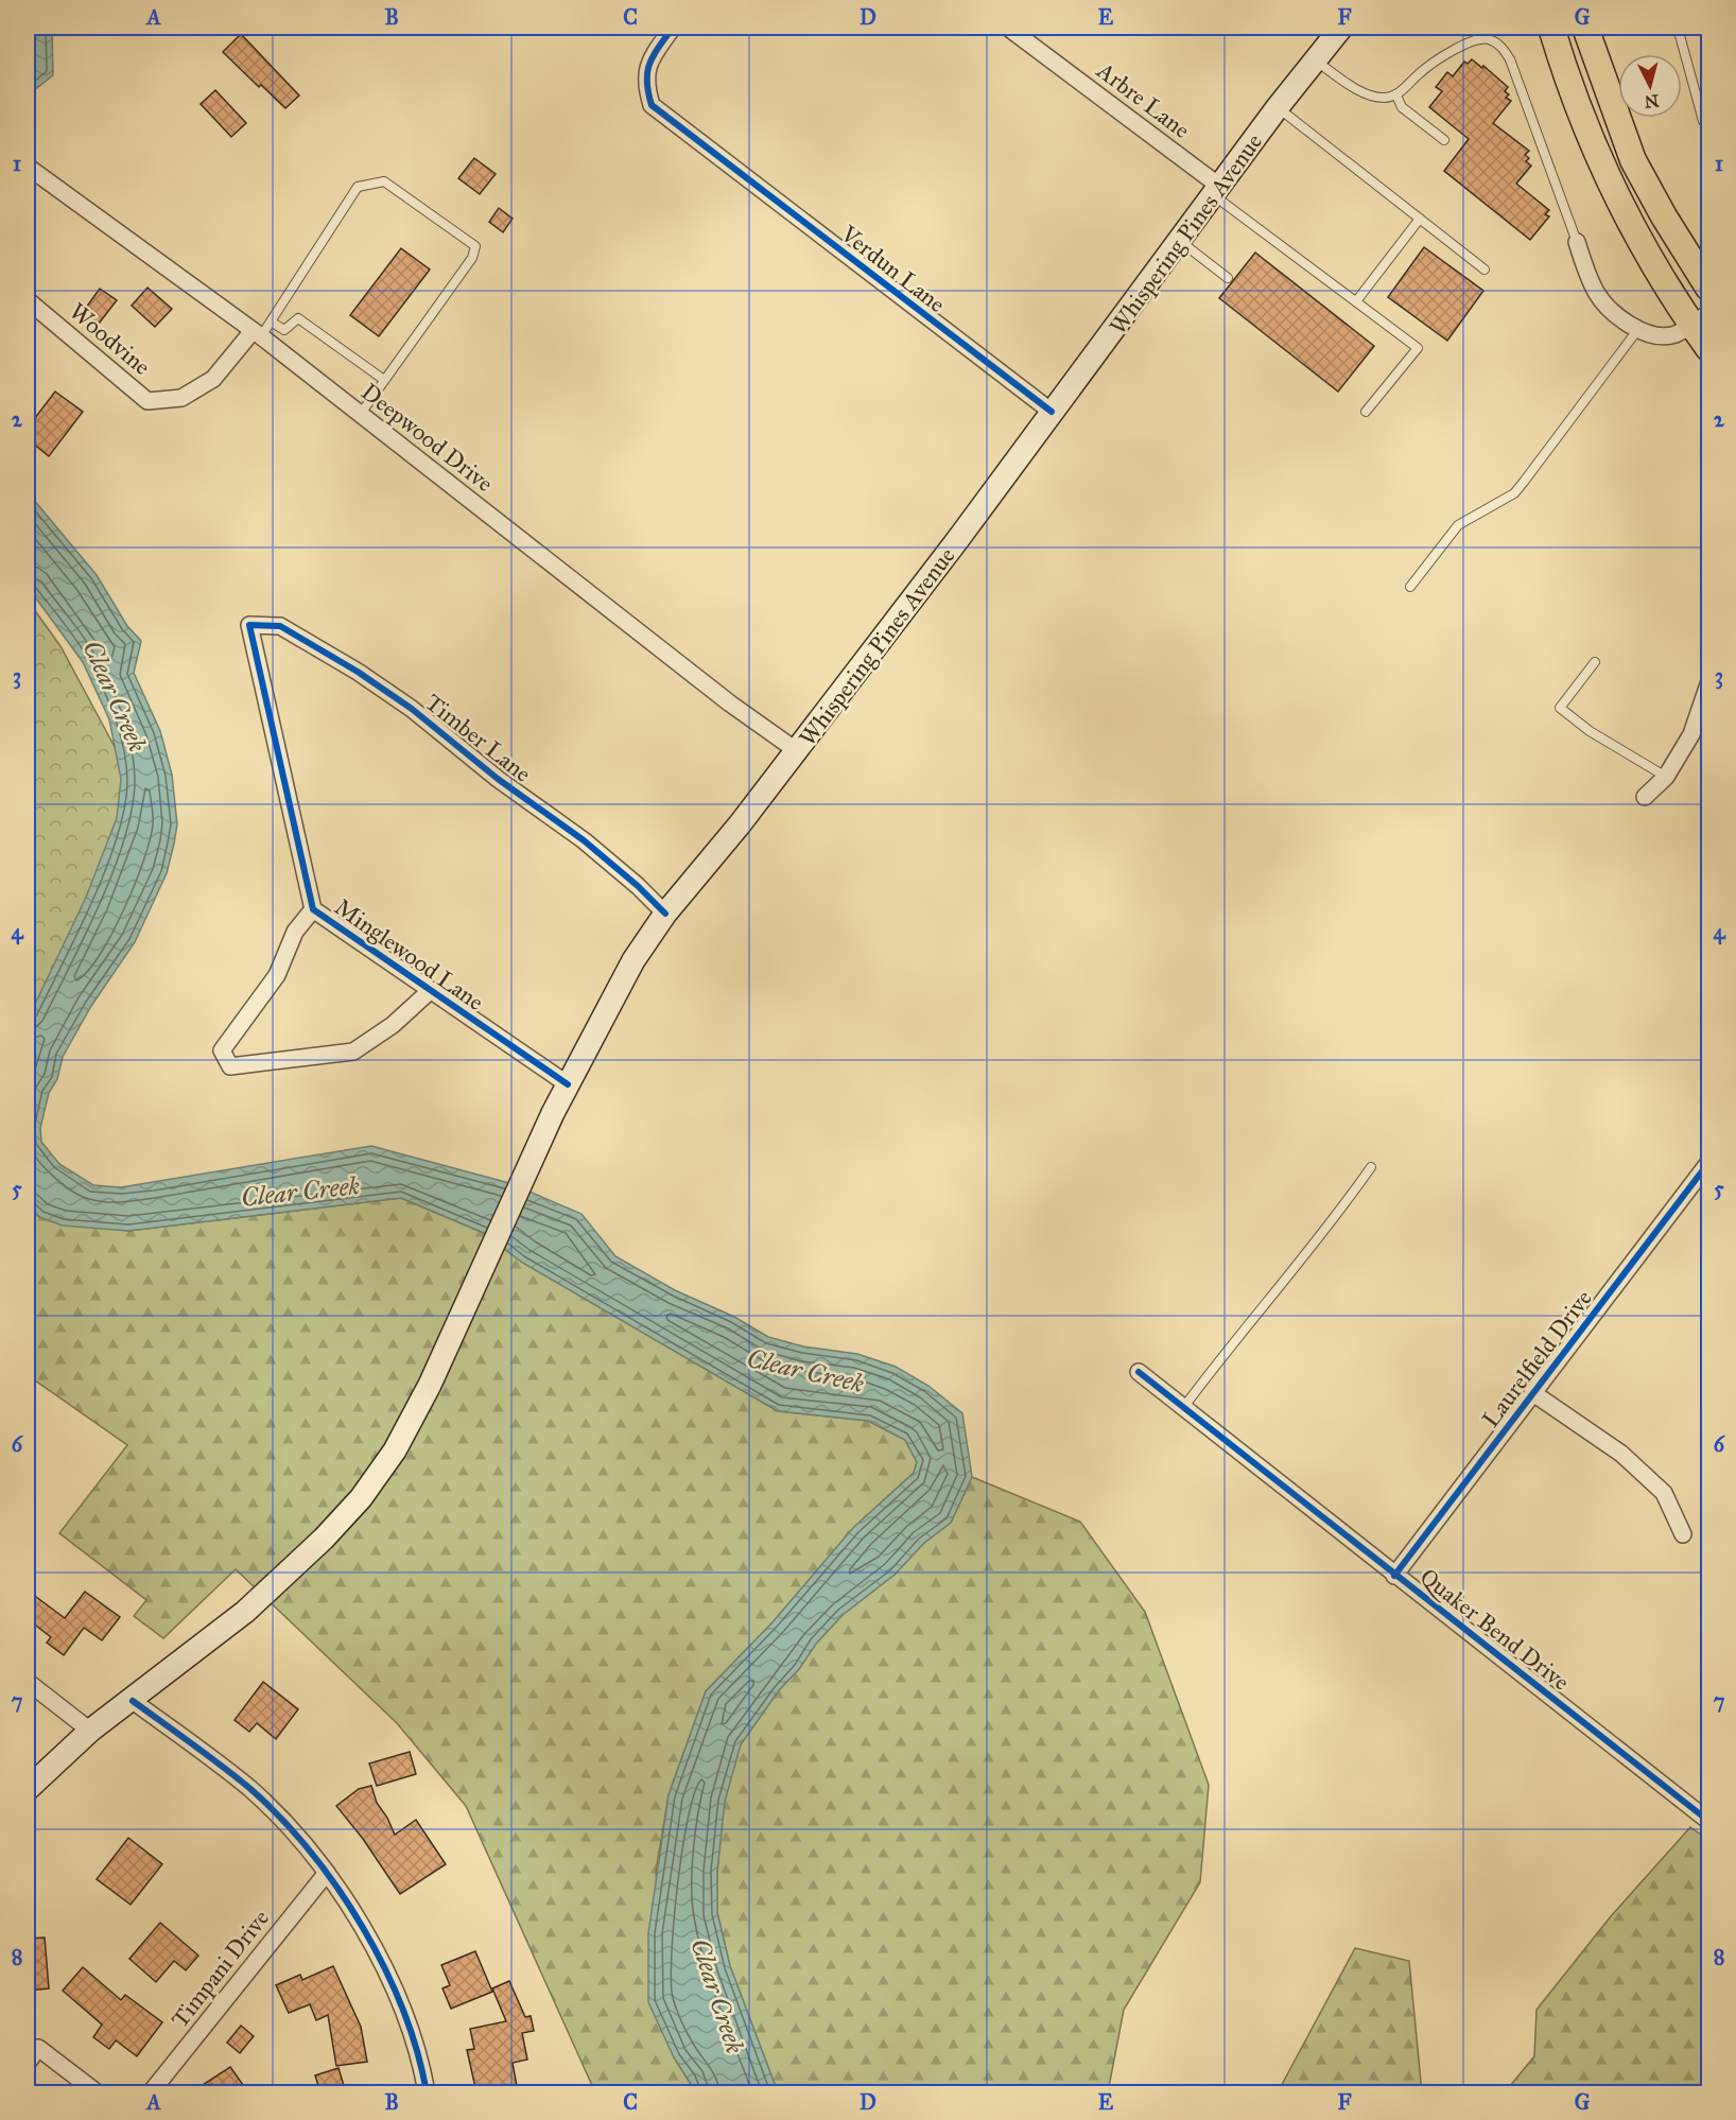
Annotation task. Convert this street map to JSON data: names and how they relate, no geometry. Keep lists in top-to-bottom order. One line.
{"streets":{"main road":["Whispering Pines Avenue"],"street":["Arbre Lane","Verdun Lane","Woodvine","Deepwood Drive","Timber Lane","Minglewood Lane","Laurelfield Drive","Quaker Bend Drive","Timpani Drive"]},"crossings":[["Arbre Lane","Whispering Pines Avenue"],["Whispering Pines Avenue","Verdun Lane"],["Whispering Pines Avenue","Deepwood Drive"],["Whispering Pines Avenue","Timber Lane"],["Whispering Pines Avenue","Minglewood Lane"],["Woodvine","Deepwood Drive"],["Timber Lane","Minglewood Lane"],["Laurelfield Drive","Quaker Bend Drive"]],"water":["Clear Creek"],"north":"bottom","grid":{"columns":["A","B","C","D","E","F","G"],"rows":["1","2","3","4","5","6","7","8"]}}
